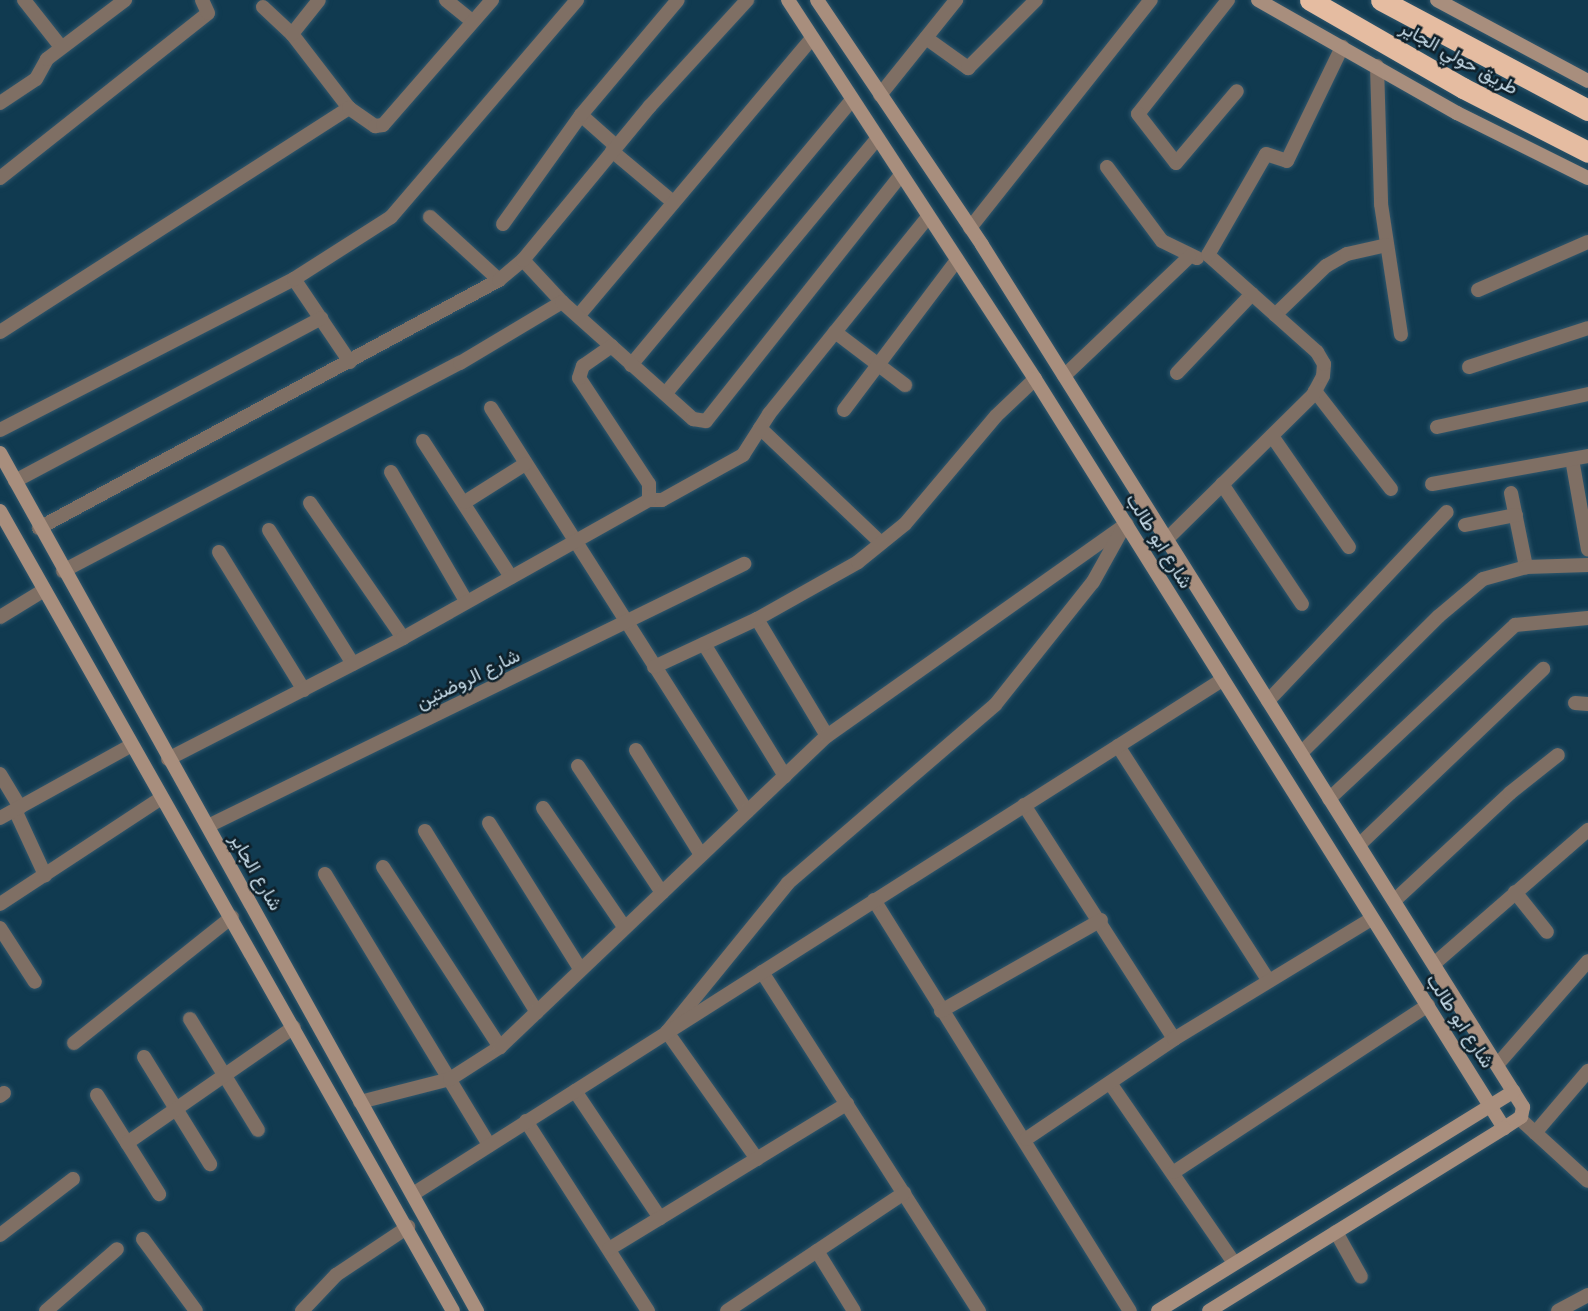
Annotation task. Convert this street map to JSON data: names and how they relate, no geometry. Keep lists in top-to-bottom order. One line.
{"streets":{"highway":["طريق حولي الجاير"],"street":["شارع ابو طالب","شارع الروضتين","شارع الجاير"]},"crossings":[["شارع الروضتين","شارع الجاير"]]}
